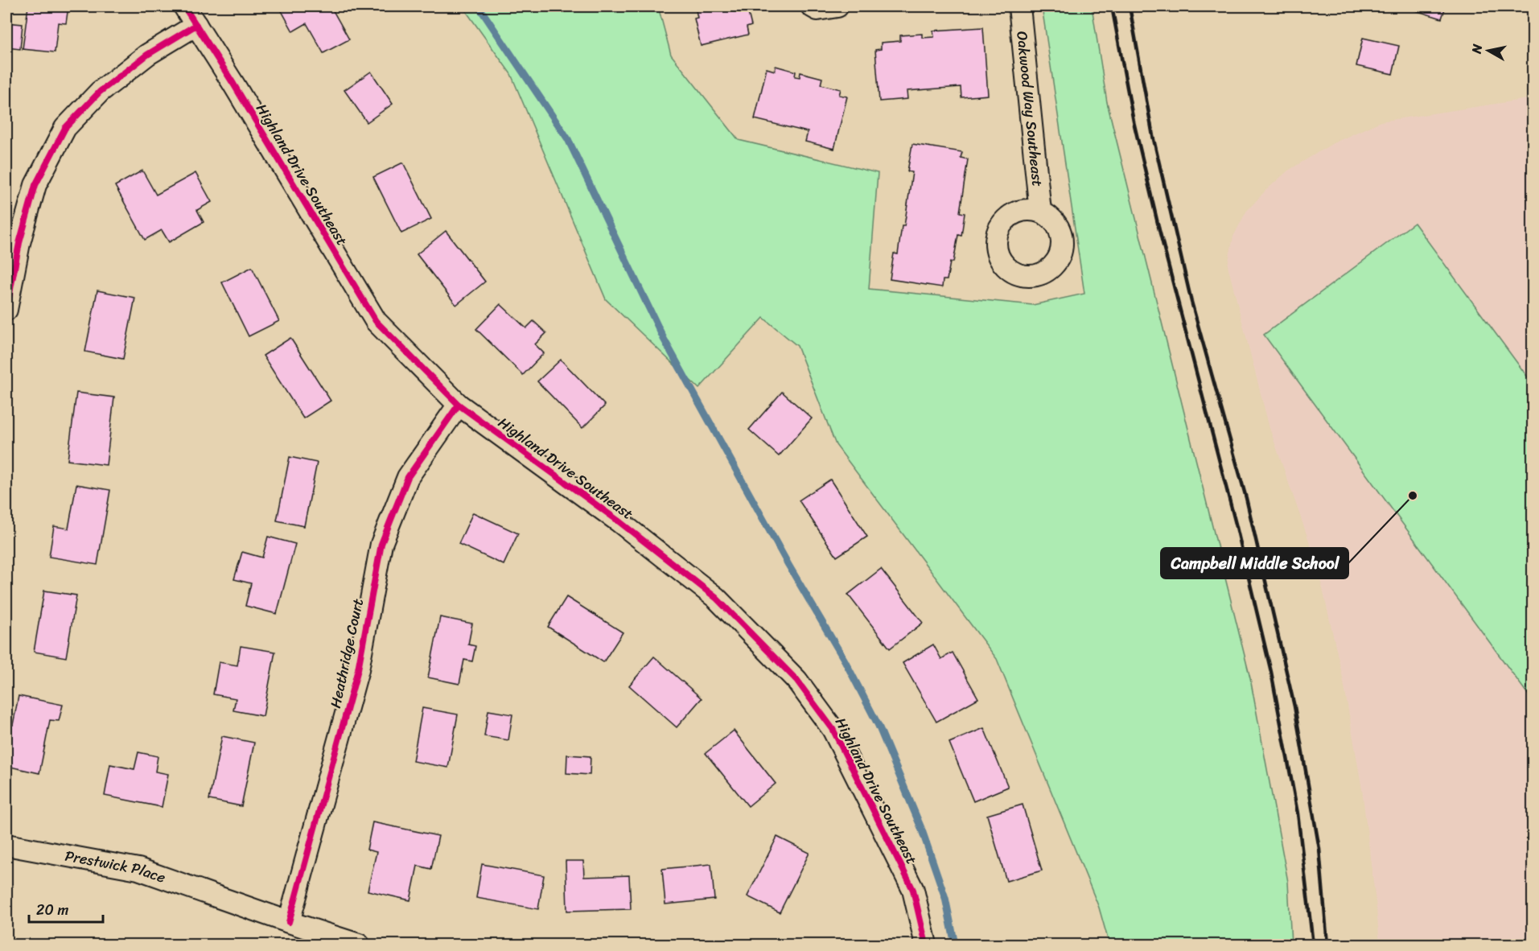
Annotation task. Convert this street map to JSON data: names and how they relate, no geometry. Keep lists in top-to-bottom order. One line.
{"streets":{"street":["Oakwood Way Southeast","Highland Drive Southeast","Heathridge Court","Prestwick Place"]},"crossings":[["Highland Drive Southeast","Heathridge Court"],["Heathridge Court","Prestwick Place"]],"places":["Campbell Middle School"],"scale_bar":"20 m","north":"left"}
